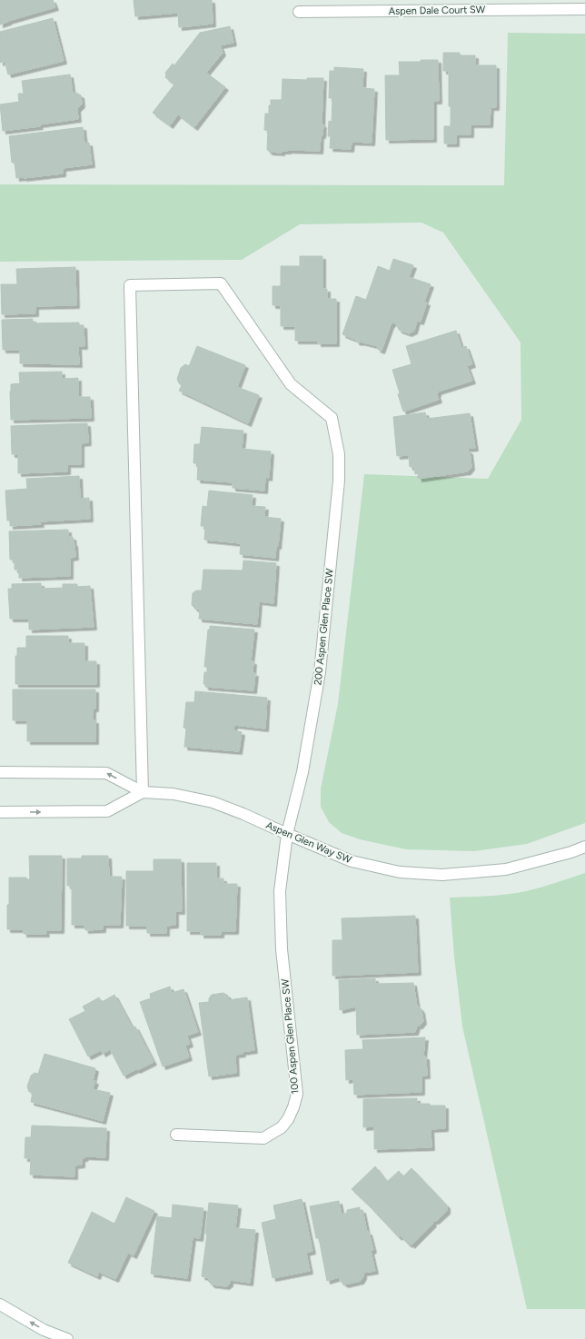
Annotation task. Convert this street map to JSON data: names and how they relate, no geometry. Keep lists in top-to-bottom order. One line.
{"streets":{"street":["Aspen Dale Court SW","200 Aspen Glen Place SW","Aspen Glen Way SW","100 Aspen Glen Place SW"]},"crossings":[["200 Aspen Glen Place SW","Aspen Glen Way SW"],["200 Aspen Glen Place SW","100 Aspen Glen Place SW"],["Aspen Glen Way SW","100 Aspen Glen Place SW"]]}
